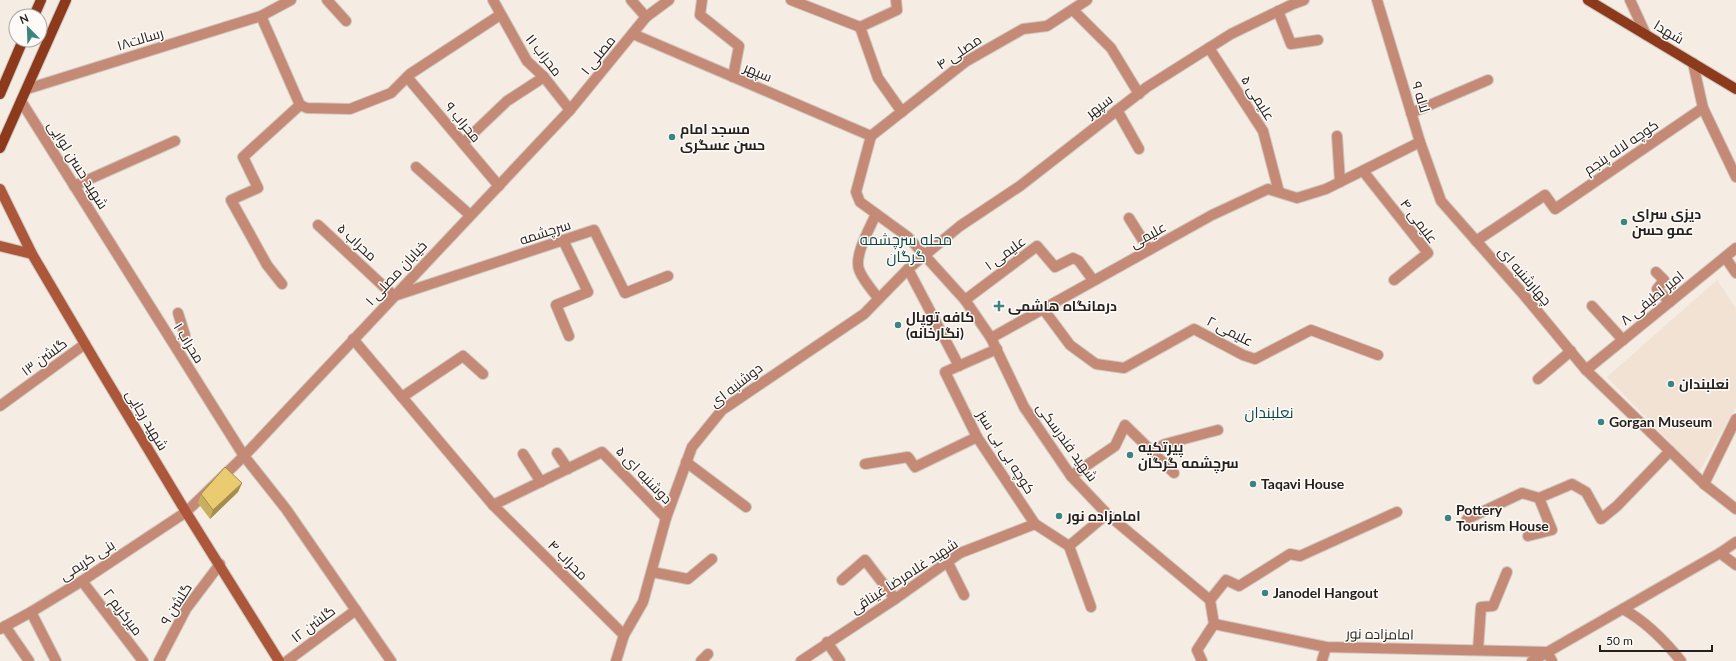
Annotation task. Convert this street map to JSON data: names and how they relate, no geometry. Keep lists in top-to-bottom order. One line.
{"streets":{"main road":["شهدا","شهید رجایی"],"street":["رسالت۱۸","۴ مصلی","۱۱ محراب","۱ مصلی","سپهر","۹ لاله","۵ علیمی","۹ محراب","کوچه لاله پنجم","شهید حسن لوایی","۴ علیمی","سرچشمه","علیمی","۵ محراب","۱ علیمی","خیابان مصلی ۱","چهارشنبه ای","۸ امیر لطیفی","۲ علیمی","۱ محراب","۱۳ گلشن","دوشنبه ای","شهید فندرسکی","کوچه بی بی سبز","۵ دوشنبه ای","بنی کریمی","۴ محراب","شهید غلامرضا غیناقی","۹ گلشن","۲ میرکریم","۱۲ گلشن","امامزاده نور"]},"crossings":[["۴ مصلی","سپهر"],["۴ مصلی","شهید فندرسکی"],["۱۱ محراب","۱ مصلی"],["۱۱ محراب","خیابان مصلی ۱"],["۱ مصلی","سپهر"],["۱ مصلی","خیابان مصلی ۱"],["سپهر","۵ علیمی"],["سپهر","دوشنبه ای"],["سپهر","شهید فندرسکی"],["۹ لاله","چهارشنبه ای"],["۵ علیمی","علیمی"],["۹ محراب","خیابان مصلی ۱"],["کوچه لاله پنجم","چهارشنبه ای"],["شهید حسن لوایی","۱ محراب"],["سرچشمه","۵ محراب"],["سرچشمه","خیابان مصلی ۱"],["علیمی","۱ علیمی"],["علیمی","۲ علیمی"],["علیمی","شهید فندرسکی"],["۵ محراب","خیابان مصلی ۱"],["۱ علیمی","شهید فندرسکی"],["خیابان مصلی ۱","۱ محراب"],["خیابان مصلی ۱","بنی کریمی"],["خیابان مصلی ۱","۴ محراب"],["چهارشنبه ای","۸ امیر لطیفی"],["۱ محراب","بنی کریمی"],["۱ محراب","۱۲ گلشن"],["۱۳ گلشن","شهید رجایی"],["دوشنبه ای","شهید فندرسکی"],["دوشنبه ای","۵ دوشنبه ای"],["دوشنبه ای","۴ محراب"],["شهید رجایی","بنی کریمی"],["شهید رجایی","۹ گلشن"],["کوچه بی بی سبز","شهید غلامرضا غیناقی"],["بنی کریمی","۲ میرکریم"]],"districts":["محله سرچشمه گرگان","نعلبندان"],"places":{"other":["مسجد امام حسن عسگری","دیزی سرای عمو حسن","کافه توپال (نگارخانه)","نعلبندان","Gorgan Museum","پیرتکیه سرچشمه گرگان","Taqavi House","امامزاده نور","Pottery Tourism House","Janodel Hangout"],"health":["درمانگاه هاشمی"]},"scale_bar":"50 m","north":"top left"}
